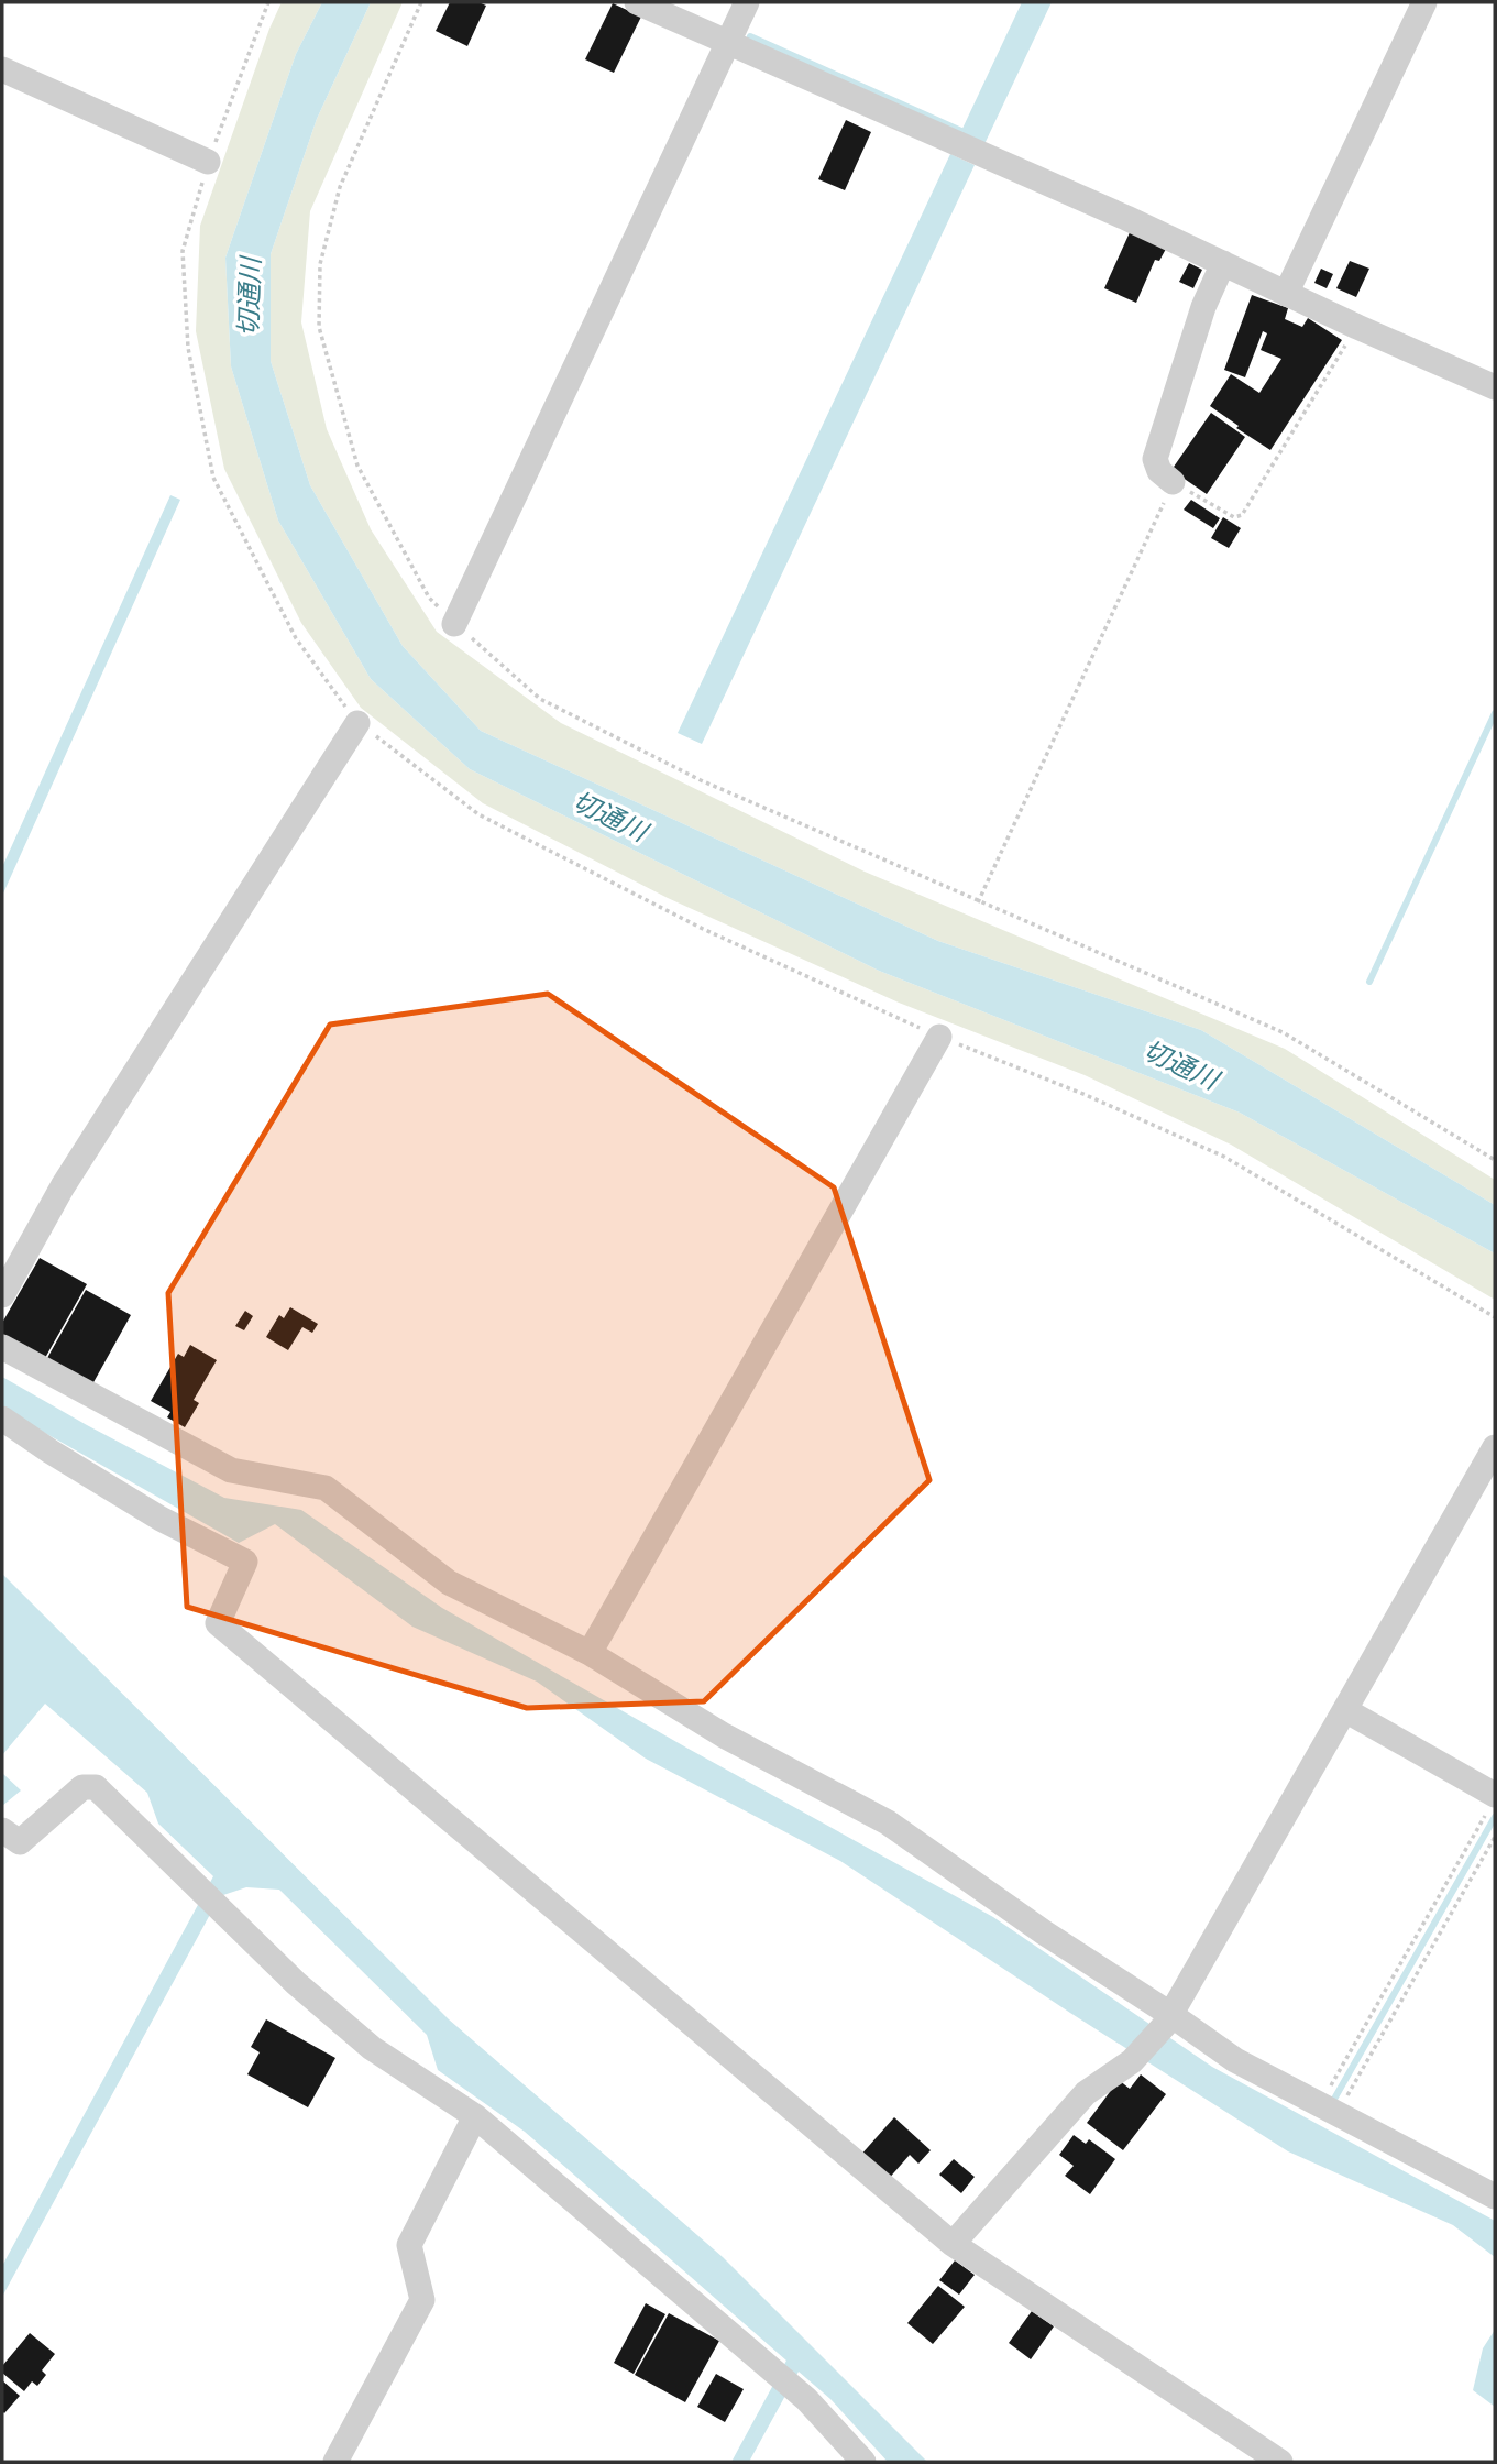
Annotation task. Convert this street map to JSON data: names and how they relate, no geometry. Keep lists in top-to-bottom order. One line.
{"water":["切通川"]}
